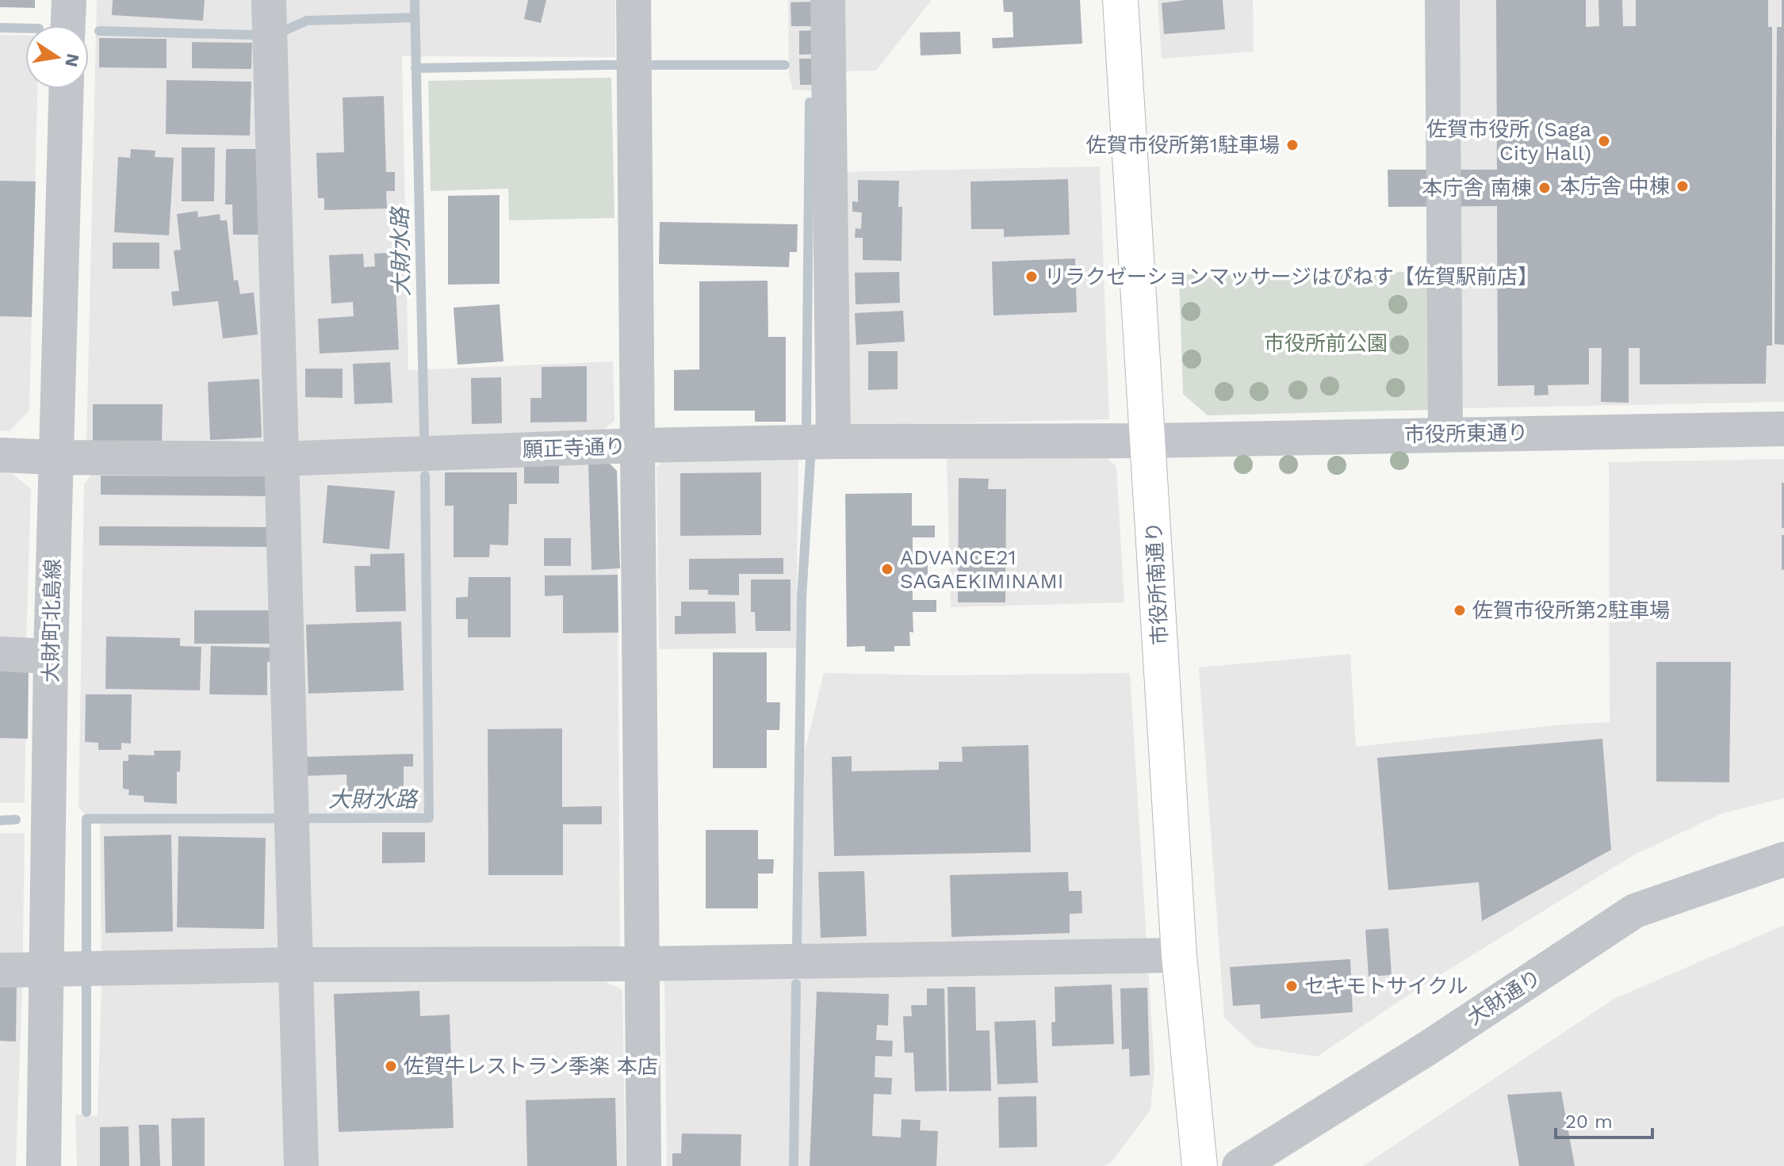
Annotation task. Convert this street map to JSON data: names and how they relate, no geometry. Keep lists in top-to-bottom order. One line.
{"streets":{"main road":["市役所南通り"],"street":["市役所東通り","願正寺通り","大財町北島線","大財通り"]},"crossings":[["市役所東通り","願正寺通り"],["市役所東通り","市役所南通り"],["願正寺通り","市役所南通り"],["願正寺通り","大財町北島線"]],"water":["大財水路"],"parks":["市役所前公園"],"places":["佐賀市役所 (Saga City Hall)","佐賀市役所第1駐車場","本庁舎 中棟","本庁舎 南棟","リラクゼーションマッサージはぴねす【佐賀駅前店】","ADVANCE21 SAGAEKIMINAMI","佐賀市役所第2駐車場","セキモトサイクル","佐賀牛レストラン季楽 本店"],"scale_bar":"20 m","north":"right"}
